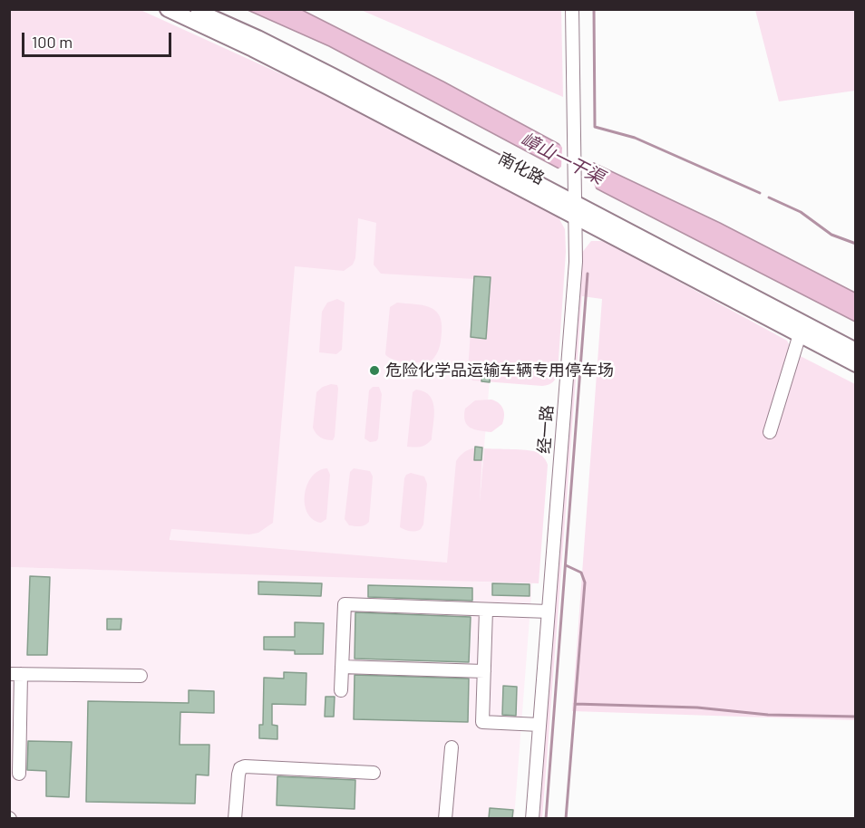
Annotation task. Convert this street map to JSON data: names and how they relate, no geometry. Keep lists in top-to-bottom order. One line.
{"streets":{"main road":["南化路"],"street":["经一路"]},"crossings":[["南化路","经一路"]],"water":["嶂山一干渠"],"places":["危险化学品运输车辆专用停车场"],"scale_bar":"100 m"}
